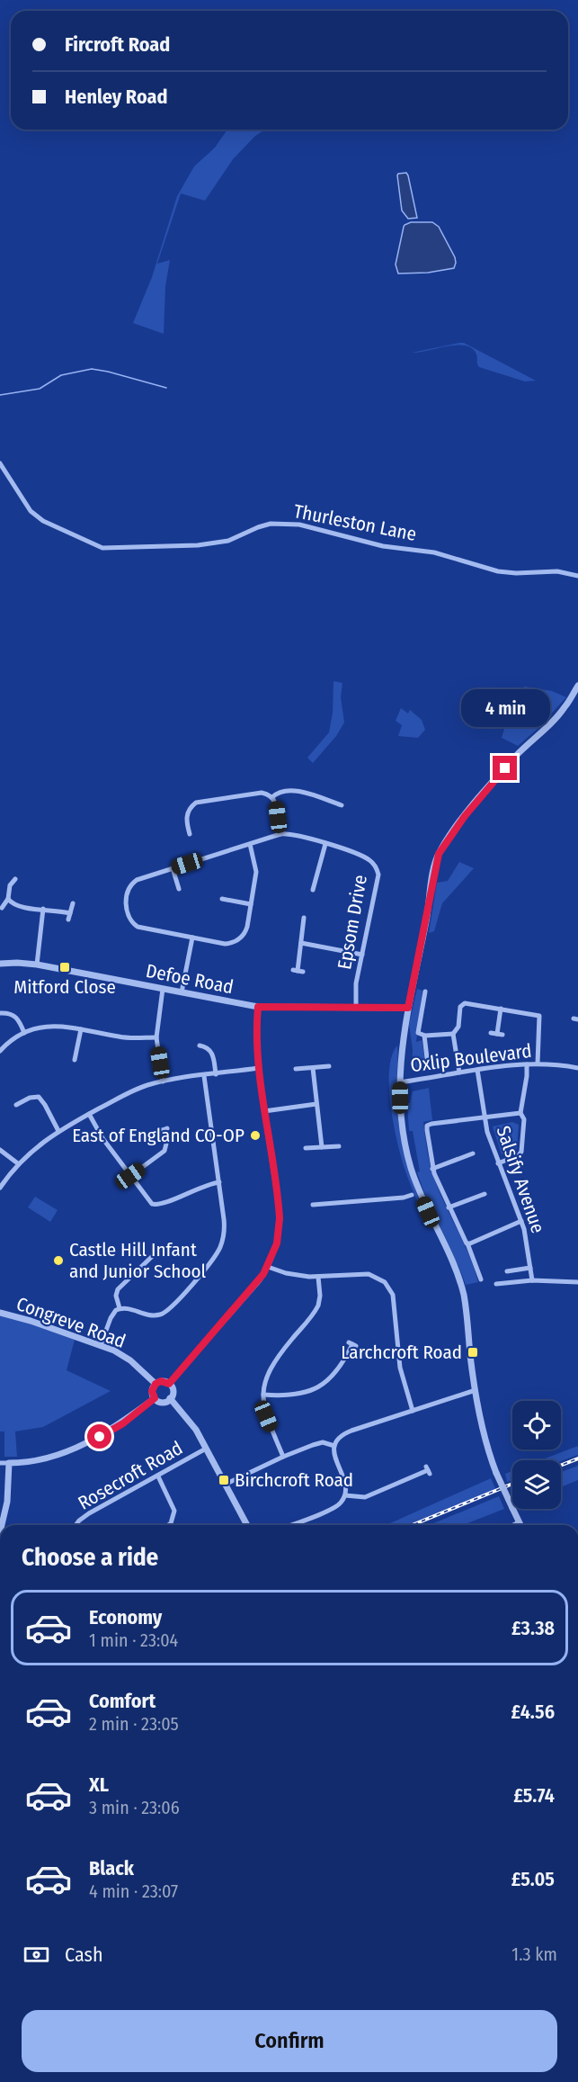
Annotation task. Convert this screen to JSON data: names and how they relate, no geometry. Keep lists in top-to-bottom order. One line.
{"streets":{"street":["Thurleston Lane","Epsom Drive","Defoe Road","Oxlip Boulevard","Salsify Avenue","Congreve Road","Rosecroft Road"]},"crossings":[["Epsom Drive","Defoe Road"],["Oxlip Boulevard","Salsify Avenue"]],"places":{"transit":["Mitford Close","Larchcroft Road","Birchcroft Road"],"other":["East of England CO-OP","Castle Hill Infant and Junior School"]},"page":{"banner":["Fircroft Road","Henley Road"],"bubble":"4 min","heading":"Choose a ride","list":[{"name":"Economy","note":"1 min · 23:04","value":"£3.38"},{"name":"Comfort","note":"2 min · 23:05","value":"£4.56"},{"name":"XL","note":"3 min · 23:06","value":"£5.74"},{"name":"Black","note":"4 min · 23:07","value":"£5.05"}],"pay":["Cash","1.3 km"],"buttons":"Confirm"}}
